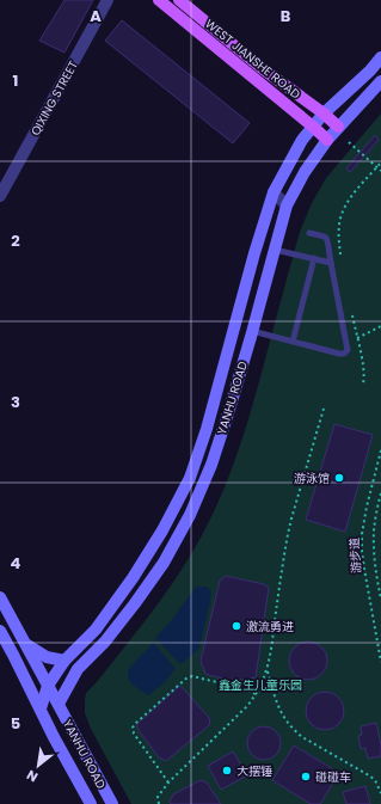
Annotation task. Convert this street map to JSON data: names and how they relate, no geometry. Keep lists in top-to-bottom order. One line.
{"streets":{"main road":["WEST JIANSHE ROAD","YANHU ROAD"],"street":["QIXING STREET"],"path":["游步道"]},"crossings":[["WEST JIANSHE ROAD","YANHU ROAD"]],"parks":["鑫金生儿童乐园"],"places":["游泳馆","激流勇进","大摆锤","碰碰车"],"north":"bottom left","grid":{"columns":["A","B"],"rows":["1","2","3","4","5"]}}
